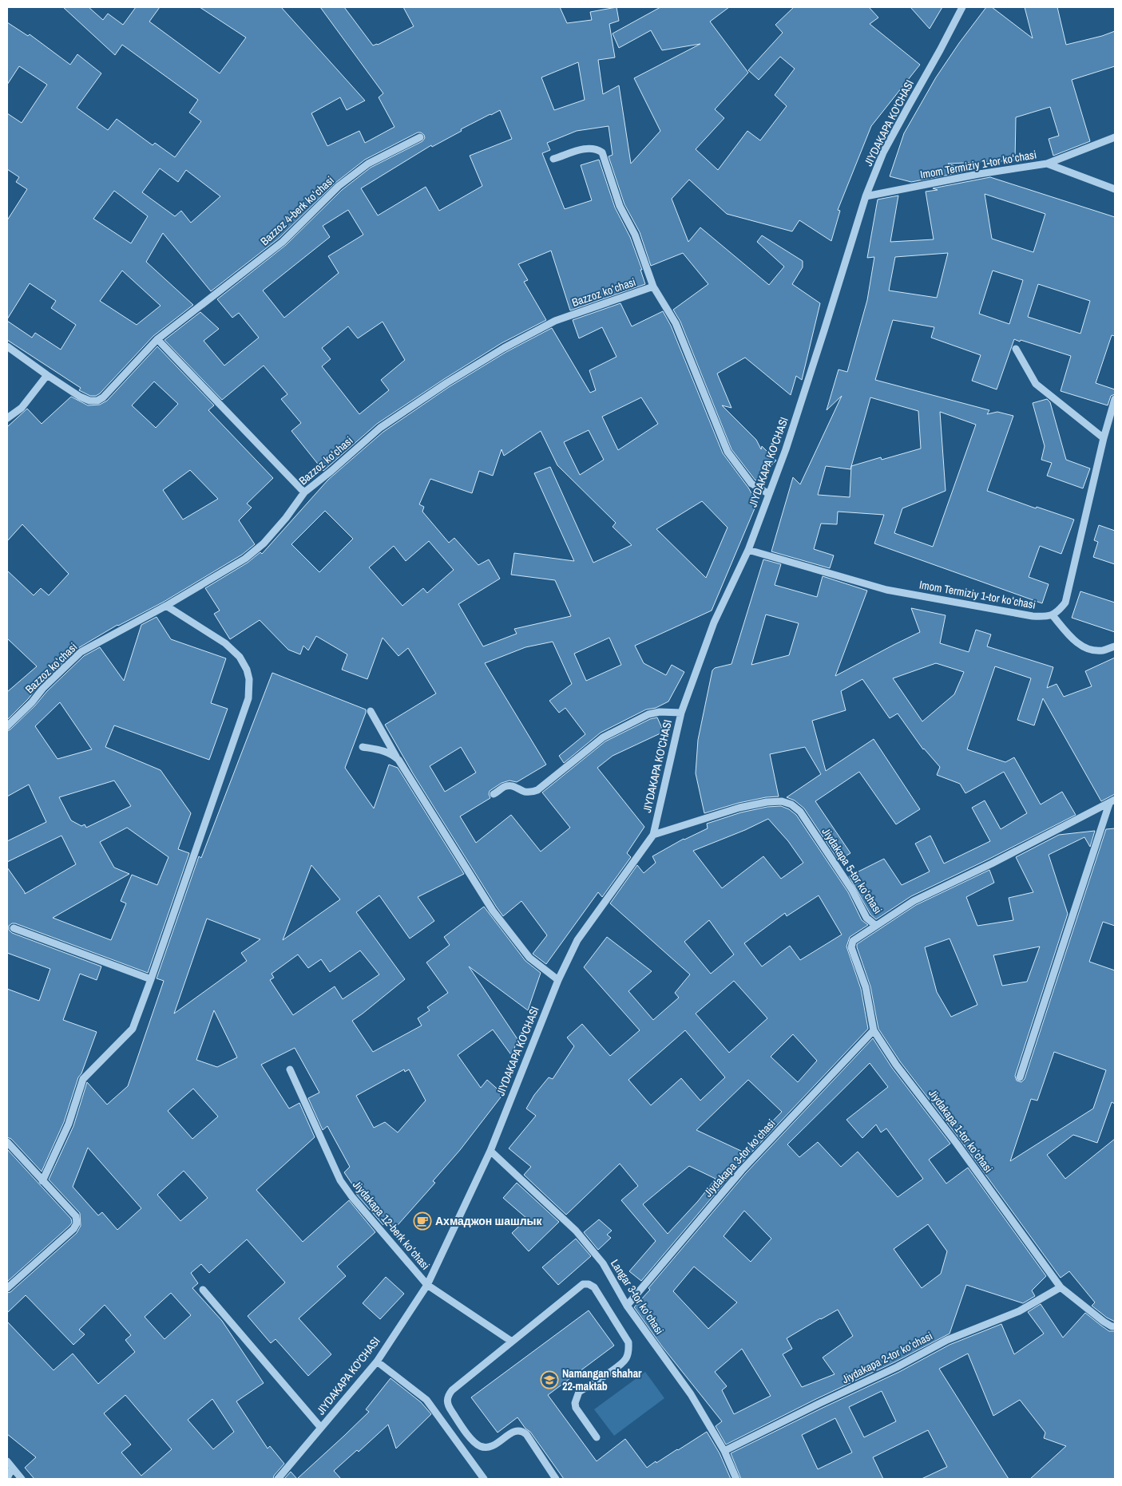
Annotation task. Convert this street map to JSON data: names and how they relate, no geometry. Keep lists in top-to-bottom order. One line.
{"streets":{"street":["JIYDAKAPA KO'CHASI","Imom Termiziy 1-tor koʻchasi","Bazzoz 4-berk koʻchasi","Bazzoz koʻchasi","Jiydakapa 5-tor koʻchasi","Jiydakapa 1-tor koʻchasi","Jiydakapa 3-tor koʻchasi","Jiydakapa 12-berk koʻchasi","Langar 3-tor koʻchasi","Jiydakapa 2-tor koʻchasi"]},"crossings":[["JIYDAKAPA KO'CHASI","Imom Termiziy 1-tor koʻchasi"],["JIYDAKAPA KO'CHASI","Jiydakapa 5-tor koʻchasi"],["JIYDAKAPA KO'CHASI","Jiydakapa 12-berk koʻchasi"],["JIYDAKAPA KO'CHASI","Langar 3-tor koʻchasi"],["Jiydakapa 5-tor koʻchasi","Jiydakapa 1-tor koʻchasi"],["Jiydakapa 1-tor koʻchasi","Jiydakapa 3-tor koʻchasi"],["Jiydakapa 1-tor koʻchasi","Jiydakapa 2-tor koʻchasi"],["Jiydakapa 3-tor koʻchasi","Langar 3-tor koʻchasi"],["Langar 3-tor koʻchasi","Jiydakapa 2-tor koʻchasi"]],"places":{"cafe":["Ахмаджон шашлык"],"school or university":["Namangan shahar 22-maktab"]}}
